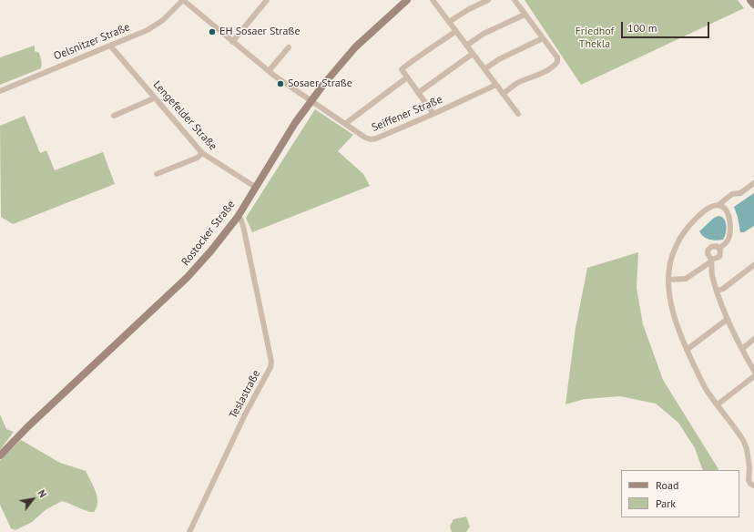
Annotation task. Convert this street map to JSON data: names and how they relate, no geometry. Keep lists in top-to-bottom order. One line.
{"streets":{"main road":["Rostocker Straße"],"street":["Oelsnitzer Straße","Seiffener Straße","Lengefelder Straße","Teslastraße"]},"crossings":[["Oelsnitzer Straße","Lengefelder Straße"],["Seiffener Straße","Rostocker Straße"],["Lengefelder Straße","Rostocker Straße"],["Rostocker Straße","Teslastraße"]],"parks":["Friedhof Thekla"],"places":["EH Sosaer Straße","Sosaer Straße"],"legend":["Road","Park"],"scale_bar":"100 m","north":"top right"}
